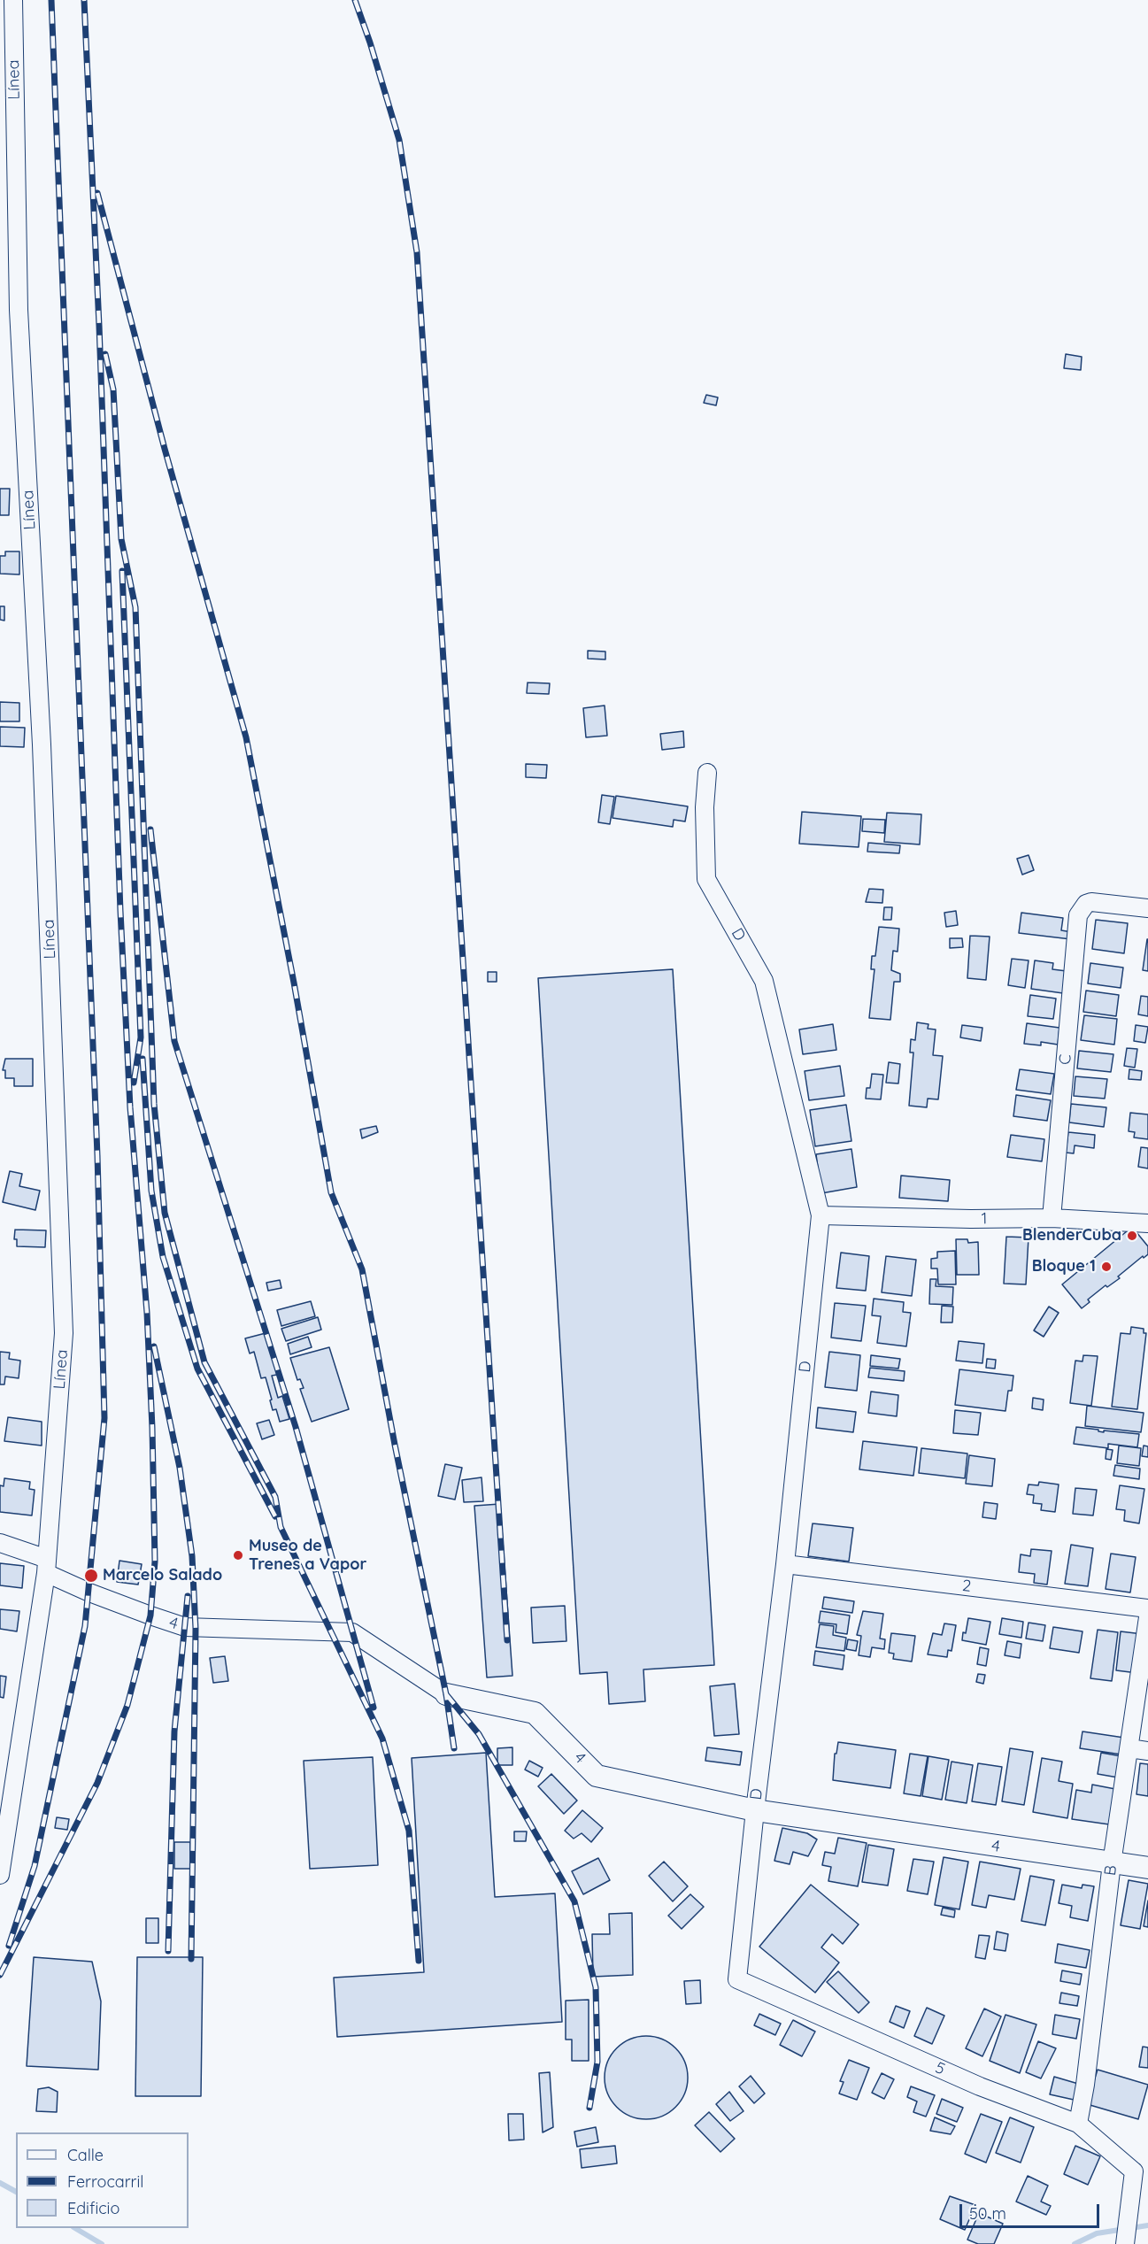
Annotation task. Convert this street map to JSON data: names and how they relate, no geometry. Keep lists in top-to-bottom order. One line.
{"streets":{"street":["Línea","D","C","1","2","4","B","5"]},"crossings":[["Línea","4"],["D","1"],["D","2"],["D","4"],["D","5"],["C","1"],["4","B"],["B","5"]],"places":["BlenderCuba","Bloque 1","Museo de Trenes a Vapor","Marcelo Salado"],"legend":["Calle","Ferrocarril","Edificio"],"scale_bar":"50 m"}
